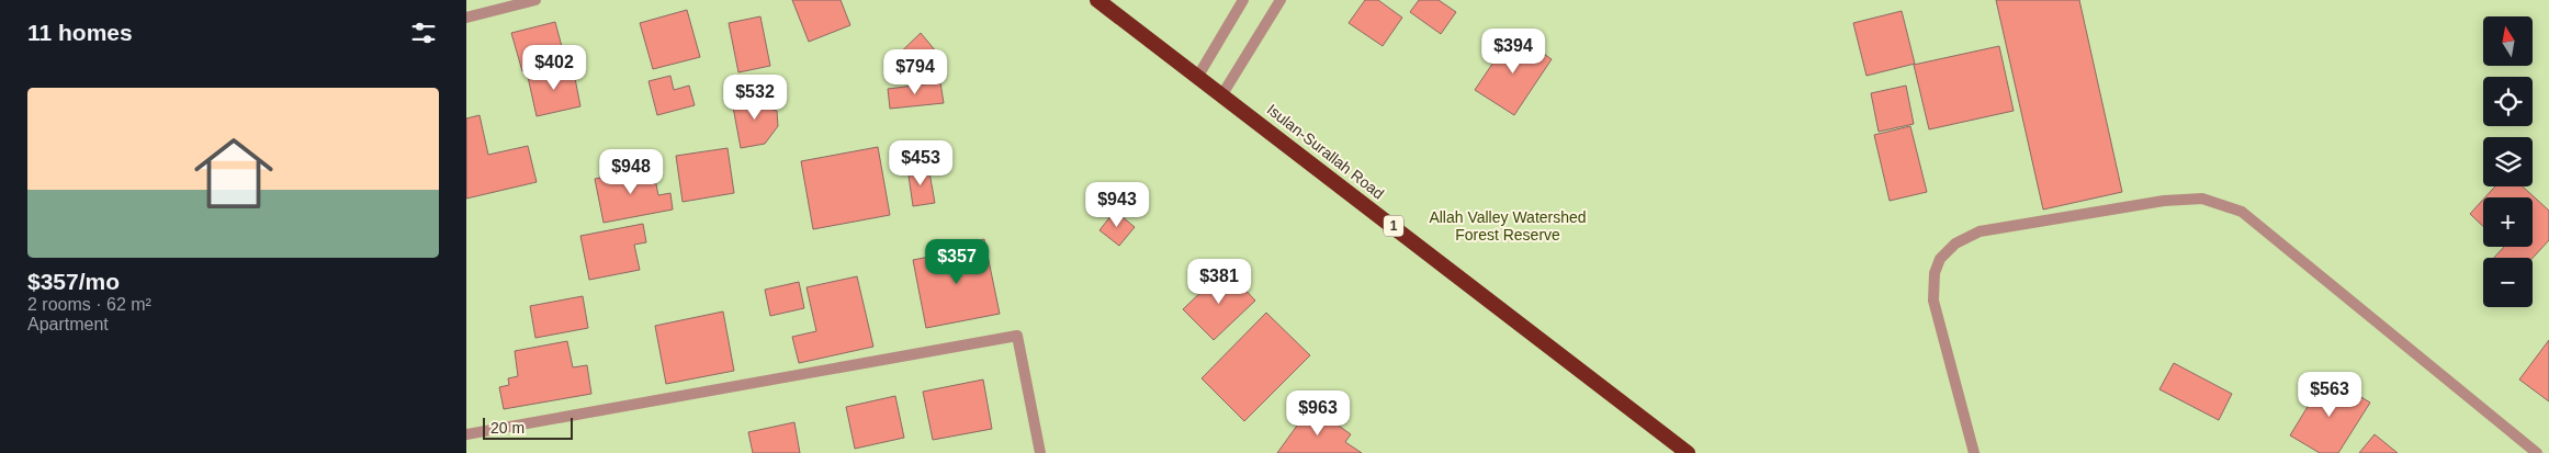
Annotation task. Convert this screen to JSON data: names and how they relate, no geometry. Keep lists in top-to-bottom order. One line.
{"streets":{"highway":["Isulan-Surallah Road","1"]},"parks":["Allah Valley Watershed Forest Reserve"],"scale_bar":"20 m","north":"top","page":{"heading":"11 homes","map_buttons":["+","−"],"price":["$394","$402","$794","$532","$453","$948","$943","$357","$381","$563","$963"],"list":[{"name":"$357/mo","note":"2 rooms · 62 m² · Apartment"}],"scale":"20 m"}}
